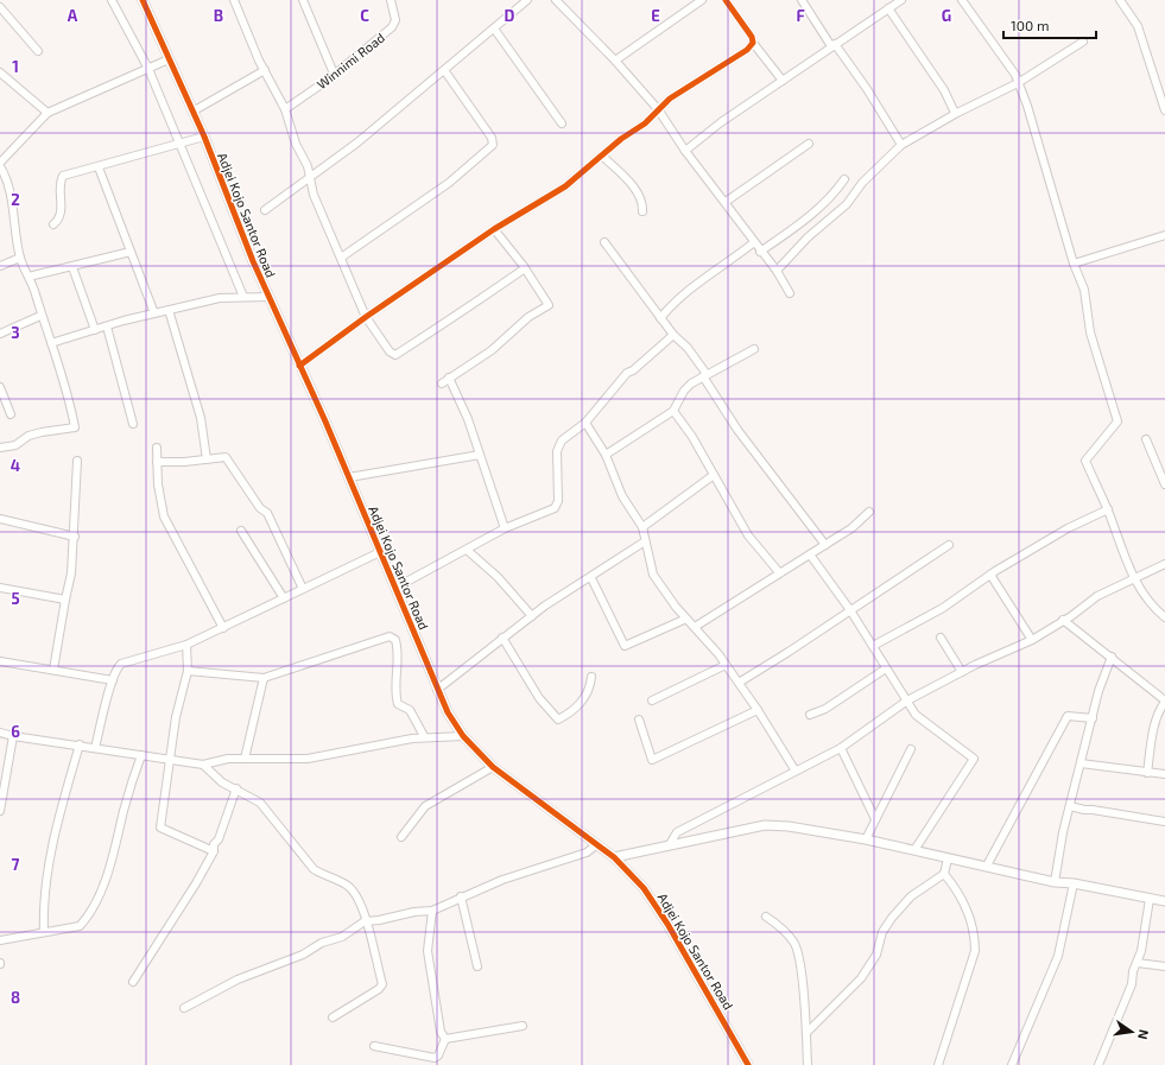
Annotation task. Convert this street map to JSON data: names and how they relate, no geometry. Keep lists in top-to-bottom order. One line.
{"streets":{"street":["Winnimi Road","Adjei Kojo Santor Road"]},"scale_bar":"100 m","north":"right","grid":{"columns":["A","B","C","D","E","F","G"],"rows":["1","2","3","4","5","6","7","8"]}}
